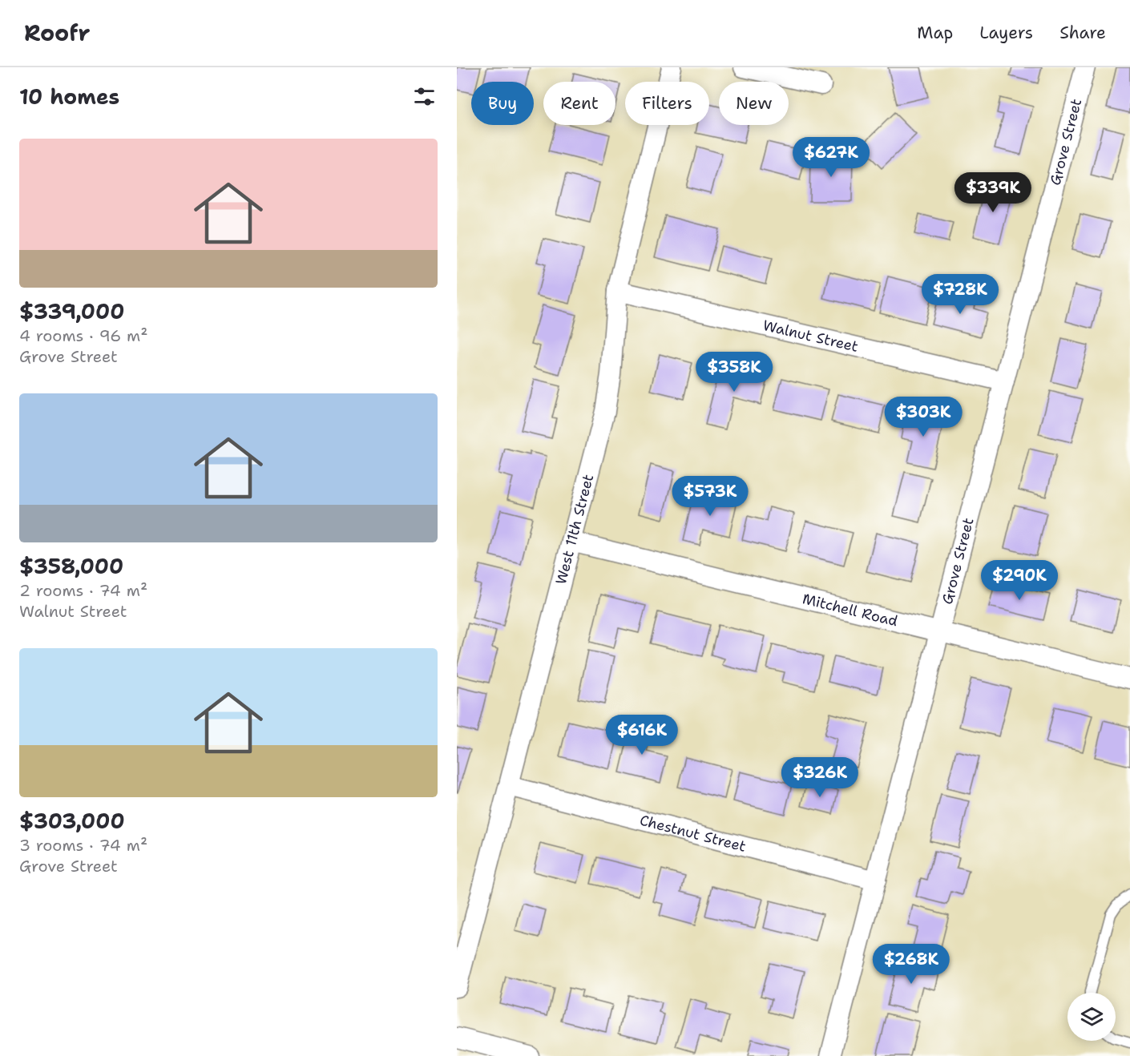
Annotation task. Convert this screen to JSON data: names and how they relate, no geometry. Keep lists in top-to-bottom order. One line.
{"streets":{"street":["Grove Street","Walnut Street","West 11th Street","Mitchell Road","Chestnut Street"]},"crossings":[["Grove Street","Walnut Street"],["Grove Street","Mitchell Road"],["Grove Street","Chestnut Street"],["Walnut Street","West 11th Street"],["West 11th Street","Mitchell Road"],["West 11th Street","Chestnut Street"]],"page":{"header":"Roofr","nav":["Map","Layers","Share"],"heading":"10 homes","chip":["Buy","Rent","Filters","New"],"list":[{"name":"$339,000","note":"4 rooms · 96 m² · Grove Street"},{"name":"$358,000","note":"2 rooms · 74 m² · Walnut Street"},{"name":"$303,000","note":"3 rooms · 74 m² · Grove Street"}],"price":["$627K","$339K","$728K","$358K","$303K","$573K","$290K","$616K","$326K","$268K"]}}
